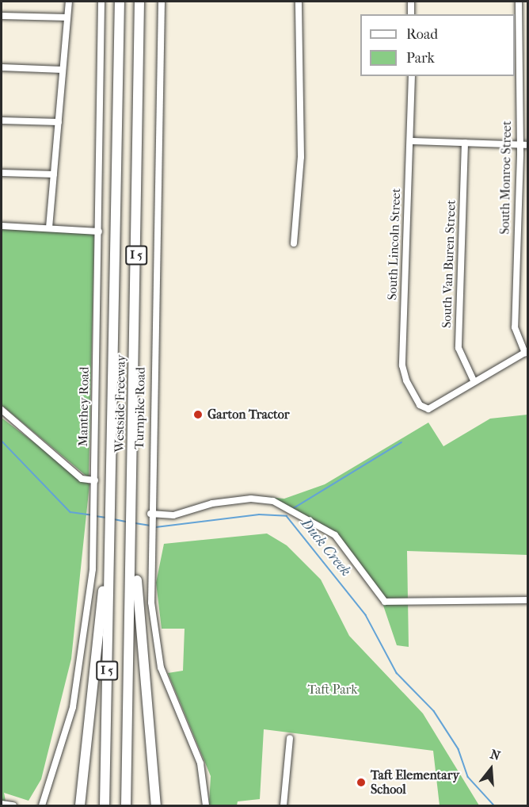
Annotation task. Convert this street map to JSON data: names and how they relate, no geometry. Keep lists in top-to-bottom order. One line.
{"streets":{"highway":["I 5","Westside Freeway"],"street":["South Monroe Street","South Lincoln Street","South Van Buren Street","Manthey Road","Turnpike Road"]},"crossings":[["South Lincoln Street","South Van Buren Street"]],"water":["Duck Creek"],"parks":["Taft Park"],"places":["Garton Tractor","Taft Elementary School"],"legend":["Road","Park"],"north":"top"}
